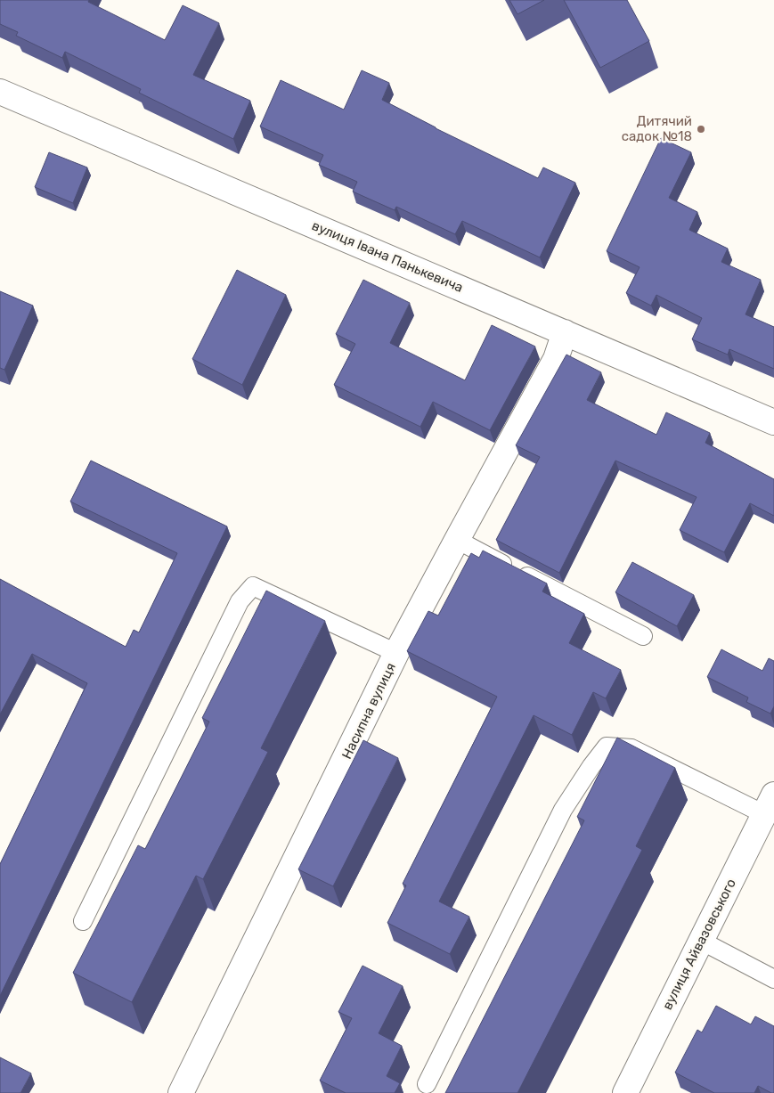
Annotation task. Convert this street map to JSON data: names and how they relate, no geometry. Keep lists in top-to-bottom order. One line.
{"streets":{"street":["вулиця Івана Панькевича","Насипна вулиця","вулиця Айвазовського"]},"crossings":[["вулиця Івана Панькевича","Насипна вулиця"]],"places":["Дитячий садок №18"]}
